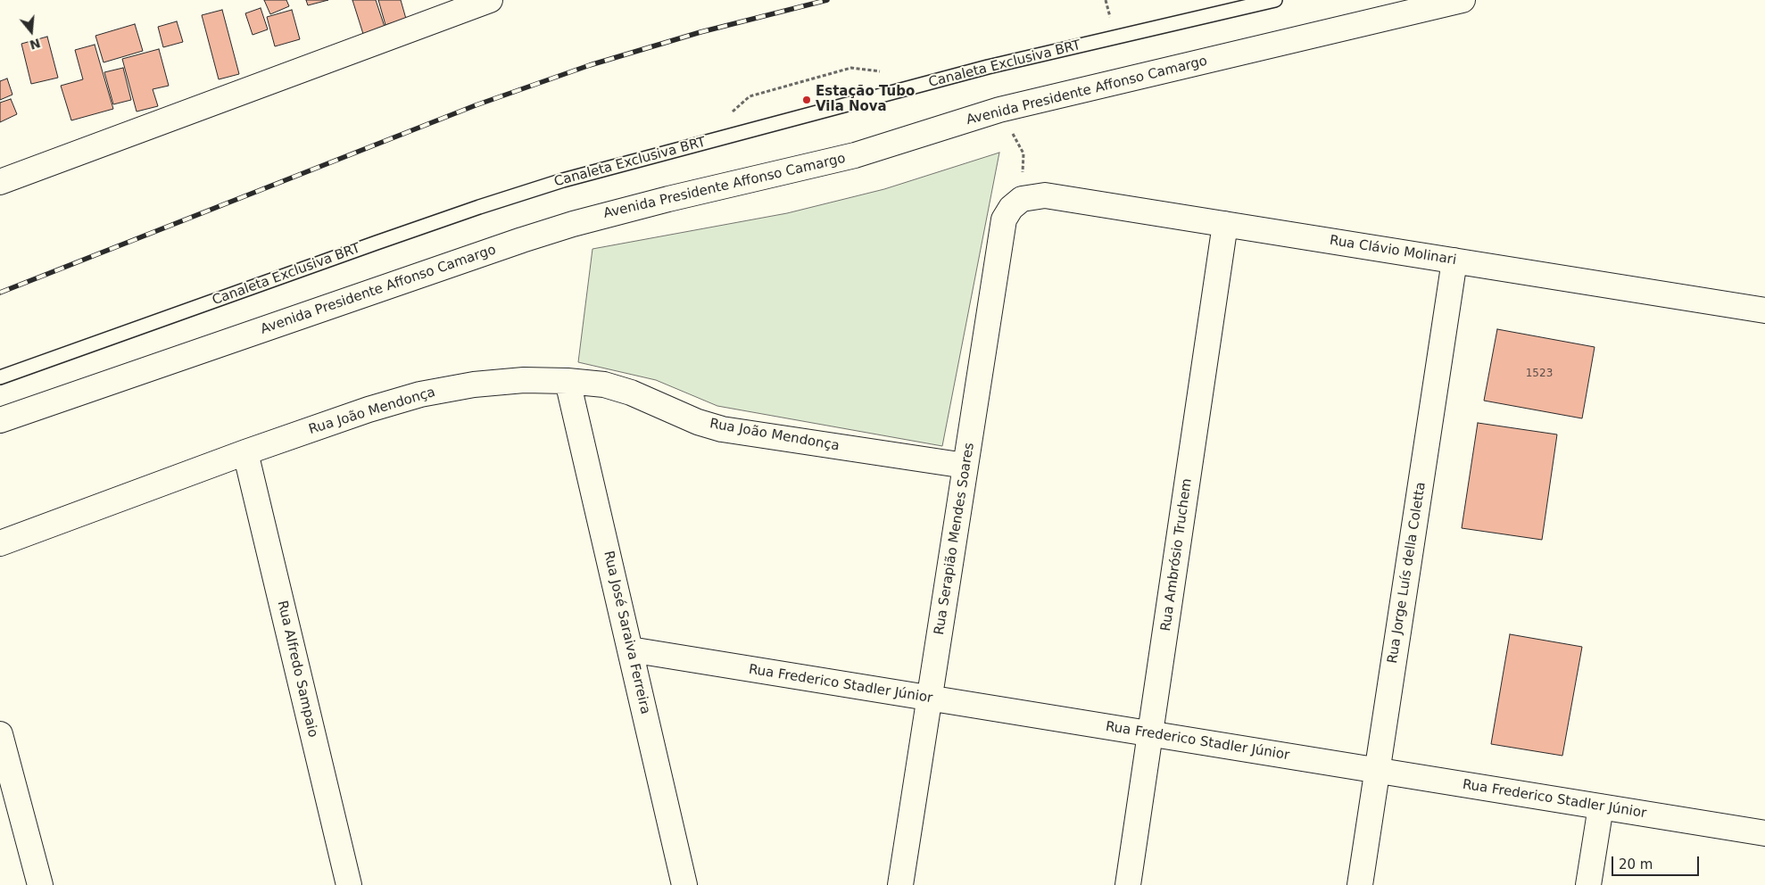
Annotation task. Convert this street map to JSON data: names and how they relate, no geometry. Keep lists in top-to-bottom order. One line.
{"streets":{"street":["Avenida Presidente Affonso Camargo","Rua Clávio Molinari","Rua João Mendonça","Rua Serapião Mendes Soares","Rua Ambrósio Truchem","Rua Jorge Luís della Coletta","Rua José Saraiva Ferreira","Rua Alfredo Sampaio","Rua Frederico Stadler Júnior"],"lane":["Canaleta Exclusiva BRT"]},"crossings":[["Rua Clávio Molinari","Rua Serapião Mendes Soares"],["Rua Clávio Molinari","Rua Ambrósio Truchem"],["Rua Clávio Molinari","Rua Jorge Luís della Coletta"],["Rua João Mendonça","Rua Serapião Mendes Soares"],["Rua João Mendonça","Rua José Saraiva Ferreira"],["Rua João Mendonça","Rua Alfredo Sampaio"],["Rua Serapião Mendes Soares","Rua Frederico Stadler Júnior"],["Rua Ambrósio Truchem","Rua Frederico Stadler Júnior"],["Rua Jorge Luís della Coletta","Rua Frederico Stadler Júnior"],["Rua José Saraiva Ferreira","Rua Frederico Stadler Júnior"]],"places":["Estação Tubo Vila Nova"],"house_numbers":["1523"],"scale_bar":"20 m","north":"bottom"}
